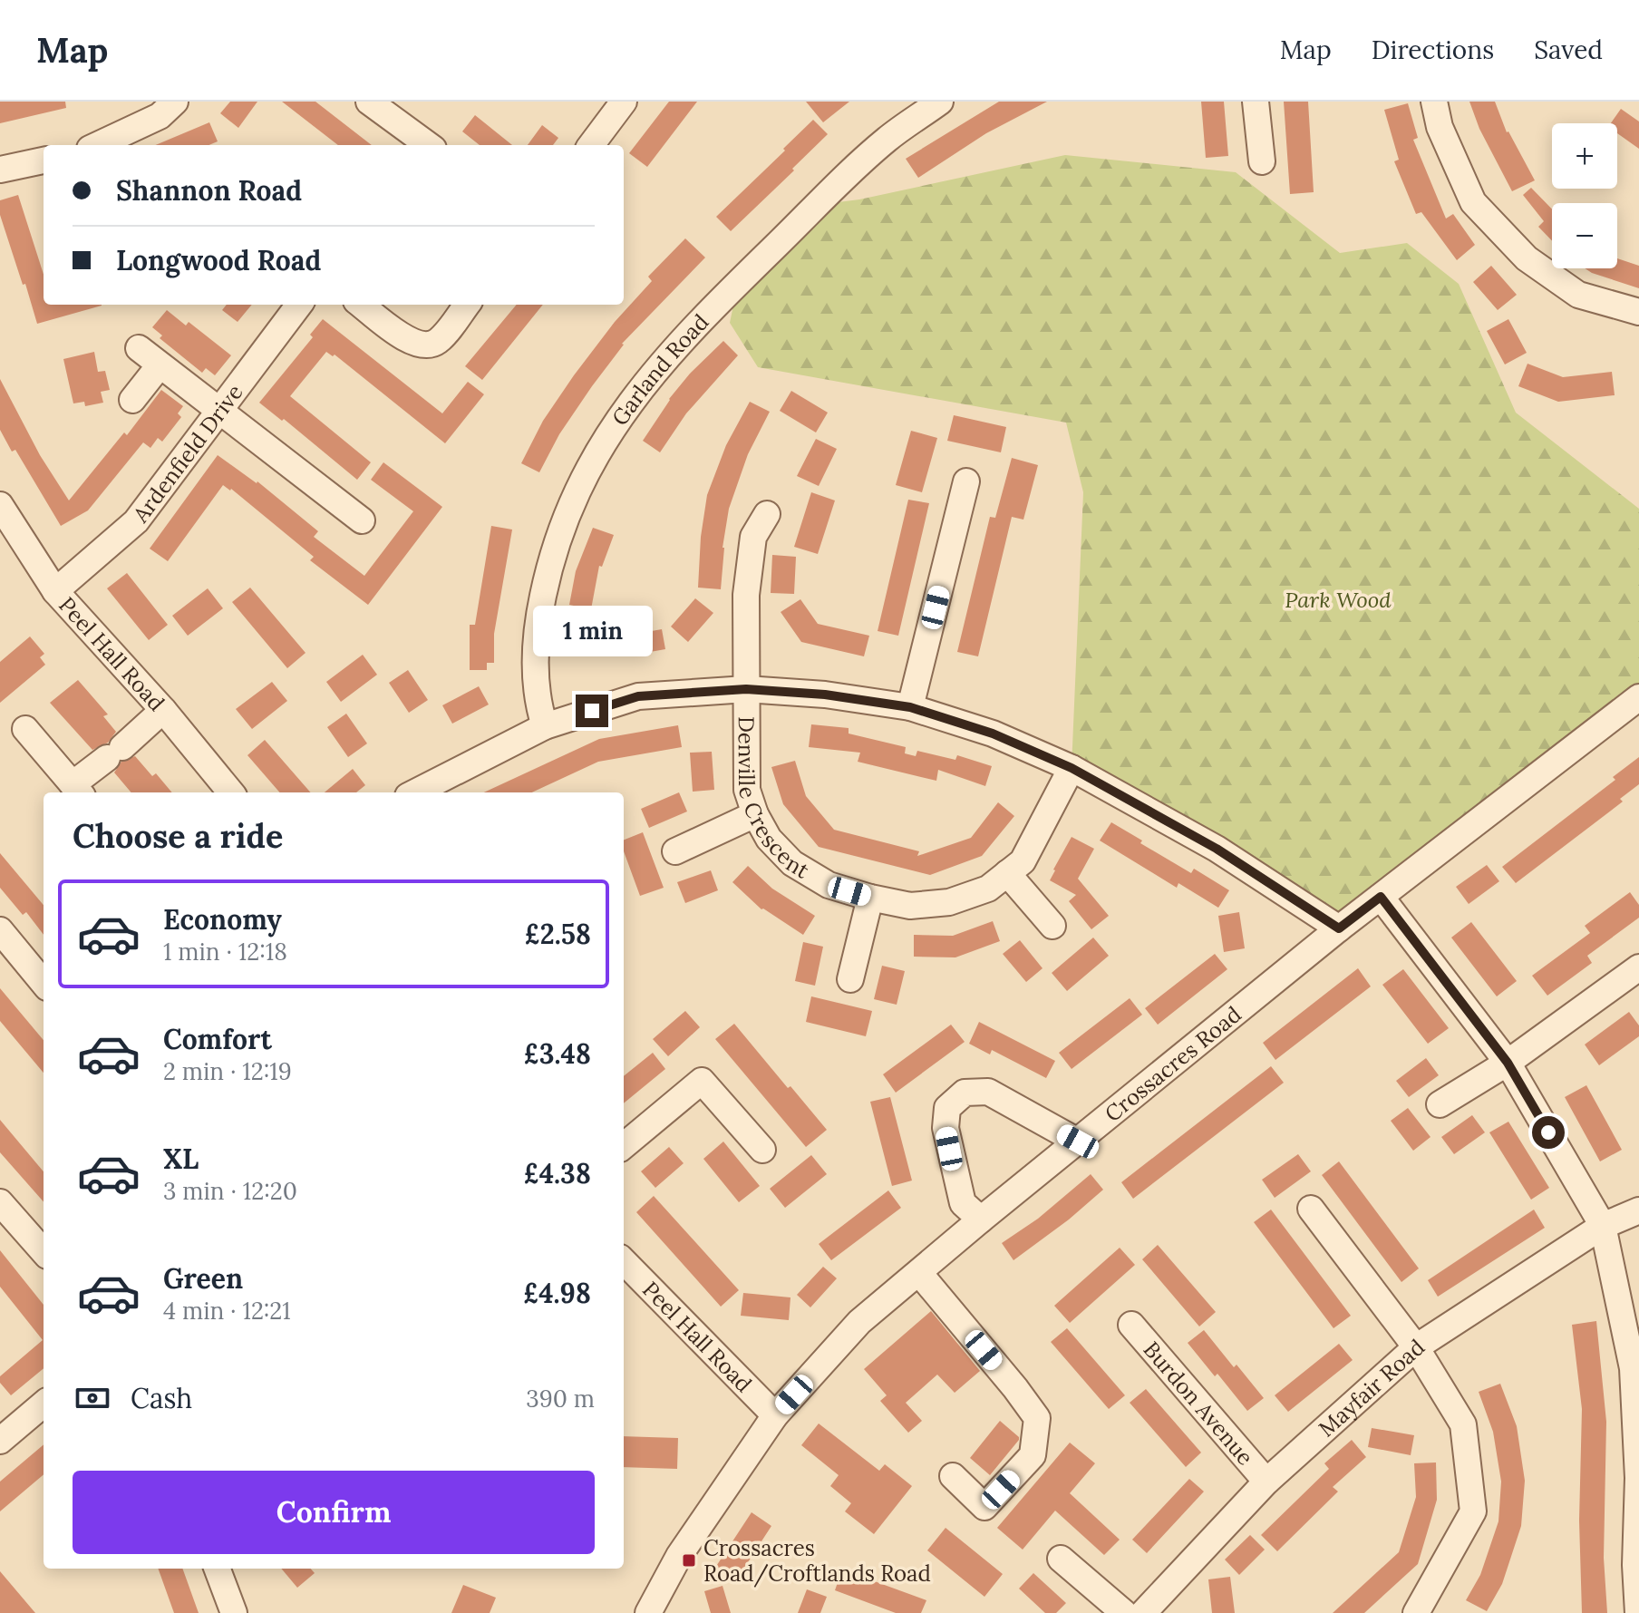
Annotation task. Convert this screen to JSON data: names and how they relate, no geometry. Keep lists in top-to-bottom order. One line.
{"streets":{"street":["Garland Road","Ardenfield Drive","Peel Hall Road","Denville Crescent","Crossacres Road","Mayfair Road","Burdon Avenue"]},"crossings":[["Ardenfield Drive","Peel Hall Road"],["Peel Hall Road","Crossacres Road"],["Mayfair Road","Burdon Avenue"]],"parks":["Park Wood"],"places":{"transit":["Crossacres Road/Croftlands Road"]},"page":{"header":"Map","nav":["Map","Directions","Saved"],"map_buttons":["+","−"],"banner":["Shannon Road","Longwood Road"],"bubble":"1 min","heading":"Choose a ride","list":[{"name":"Economy","note":"1 min · 12:18","value":"£2.58"},{"name":"Comfort","note":"2 min · 12:19","value":"£3.48"},{"name":"XL","note":"3 min · 12:20","value":"£4.38"},{"name":"Green","note":"4 min · 12:21","value":"£4.98"}],"pay":["Cash","390 m"],"buttons":"Confirm"}}
